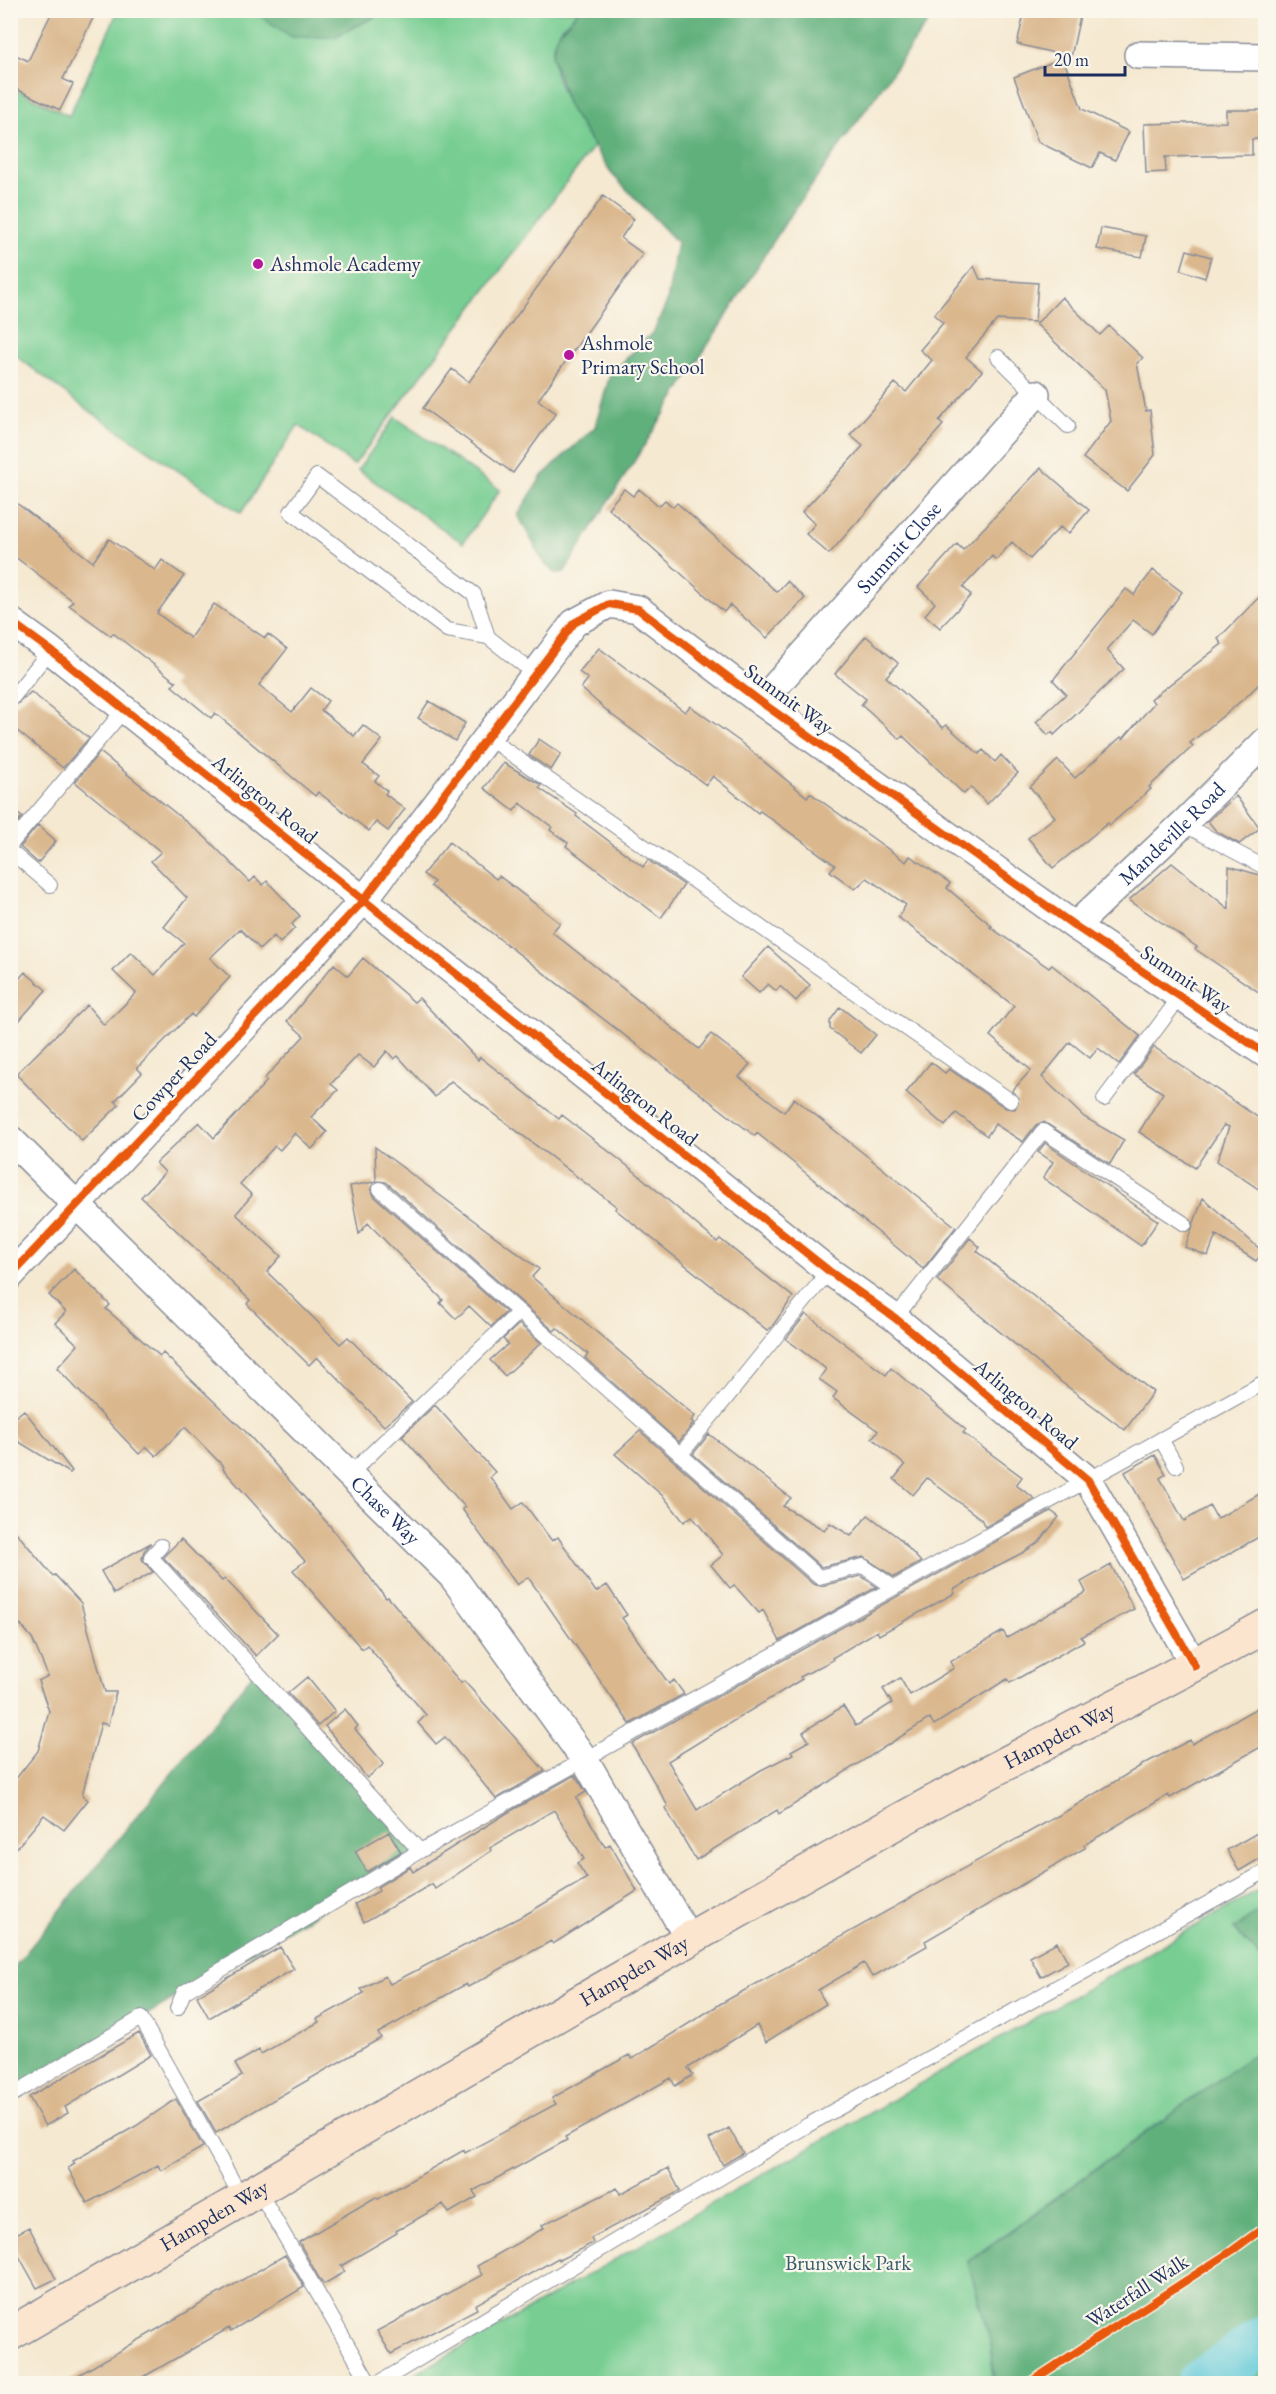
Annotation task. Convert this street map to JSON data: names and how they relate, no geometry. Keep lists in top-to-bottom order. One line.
{"streets":{"street":["Summit Close","Summit Way","Arlington Road","Mandeville Road","Cowper Road","Chase Way","Hampden Way"],"cycle path":["Waterfall Walk"]},"crossings":[["Summit Close","Summit Way"],["Summit Way","Arlington Road"],["Summit Way","Mandeville Road"],["Summit Way","Cowper Road"],["Arlington Road","Cowper Road"],["Arlington Road","Hampden Way"],["Cowper Road","Chase Way"],["Chase Way","Hampden Way"]],"parks":["Brunswick Park"],"places":["Ashmole Academy","Ashmole Primary School"],"scale_bar":"20 m"}
